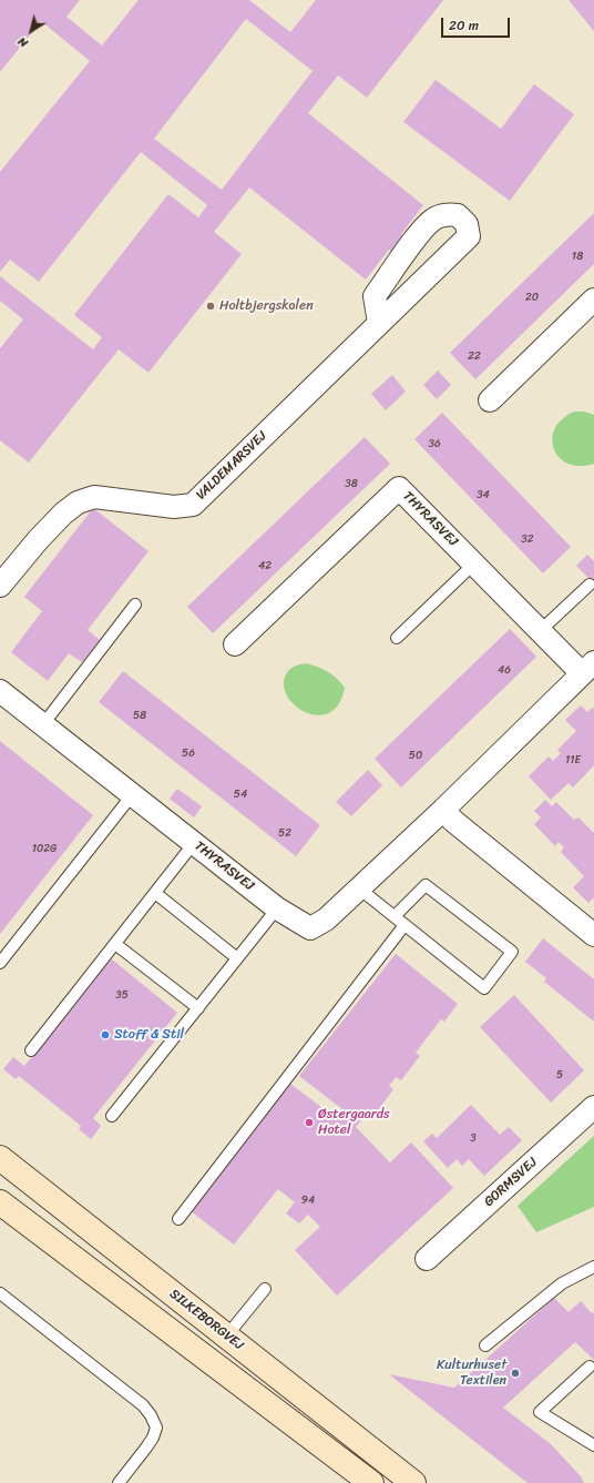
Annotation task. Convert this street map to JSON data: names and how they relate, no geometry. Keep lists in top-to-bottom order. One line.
{"streets":{"main road":["SILKEBORGVEJ"],"street":["VALDEMARSVEJ","THYRASVEJ","GORMSVEJ"]},"places":["Holtbjergskolen","Stoff & Stil","Østergaards Hotel","Kulturhuset Textilen"],"house_numbers":["18","20","22","36","38","34","32","42","46","58","56","50","11E","54","52","102G","35","5","3","94"],"scale_bar":"20 m","north":"bottom left"}
